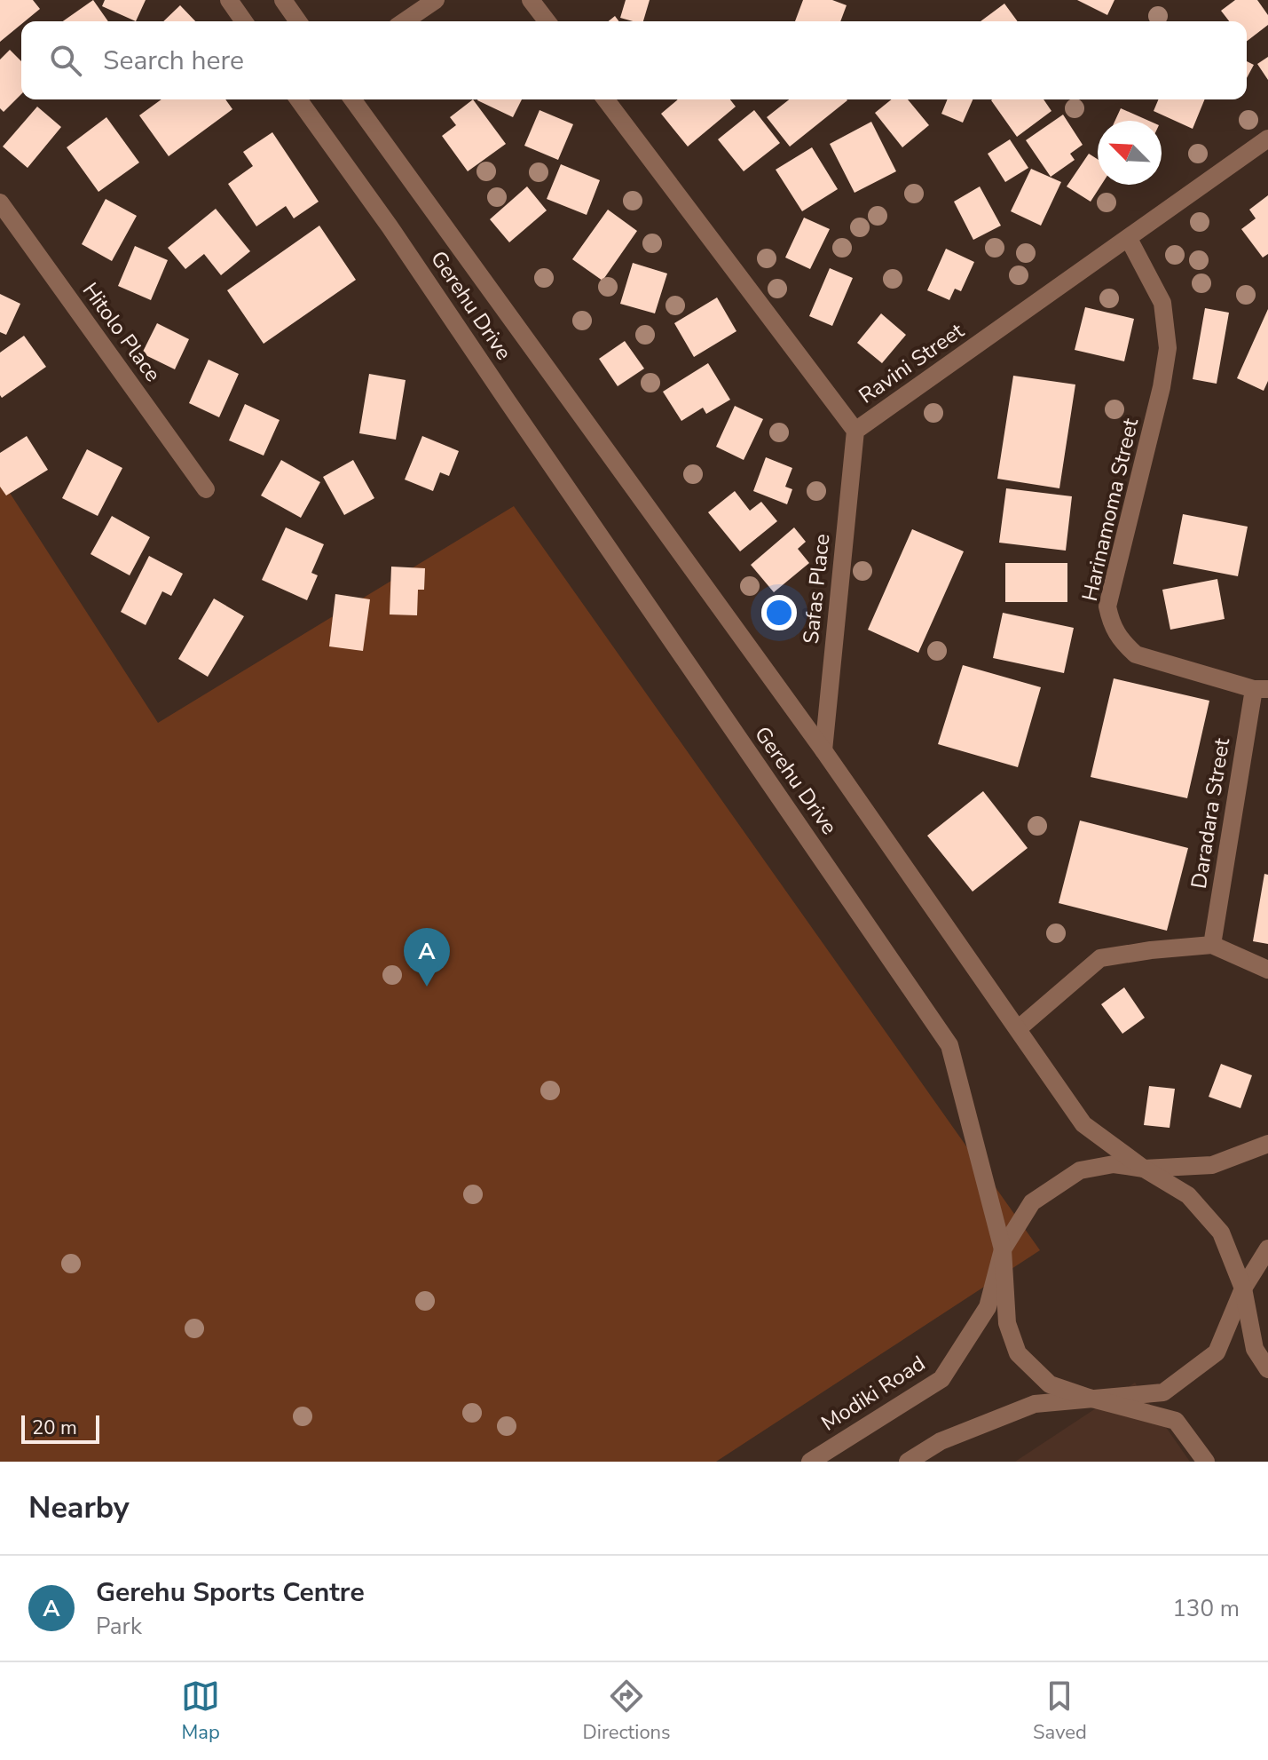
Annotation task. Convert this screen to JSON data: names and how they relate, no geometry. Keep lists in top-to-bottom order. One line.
{"streets":{"street":["Gerehu Drive","Hitolo Place","Ravini Street","Harinamoma Street","Safas Place","Daradara Street","Modiki Road"]},"crossings":[["Gerehu Drive","Safas Place"],["Gerehu Drive","Modiki Road"],["Ravini Street","Harinamoma Street"],["Ravini Street","Safas Place"],["Harinamoma Street","Daradara Street"]],"scale_bar":"20 m","north":"top left","page":{"search":"Search here","pins":"A","scale":"20 m","heading":"Nearby","list":[{"mark":"A","name":"Gerehu Sports Centre","note":"Park","value":"130 m"}],"nav":["Map","Directions","Saved"]}}
